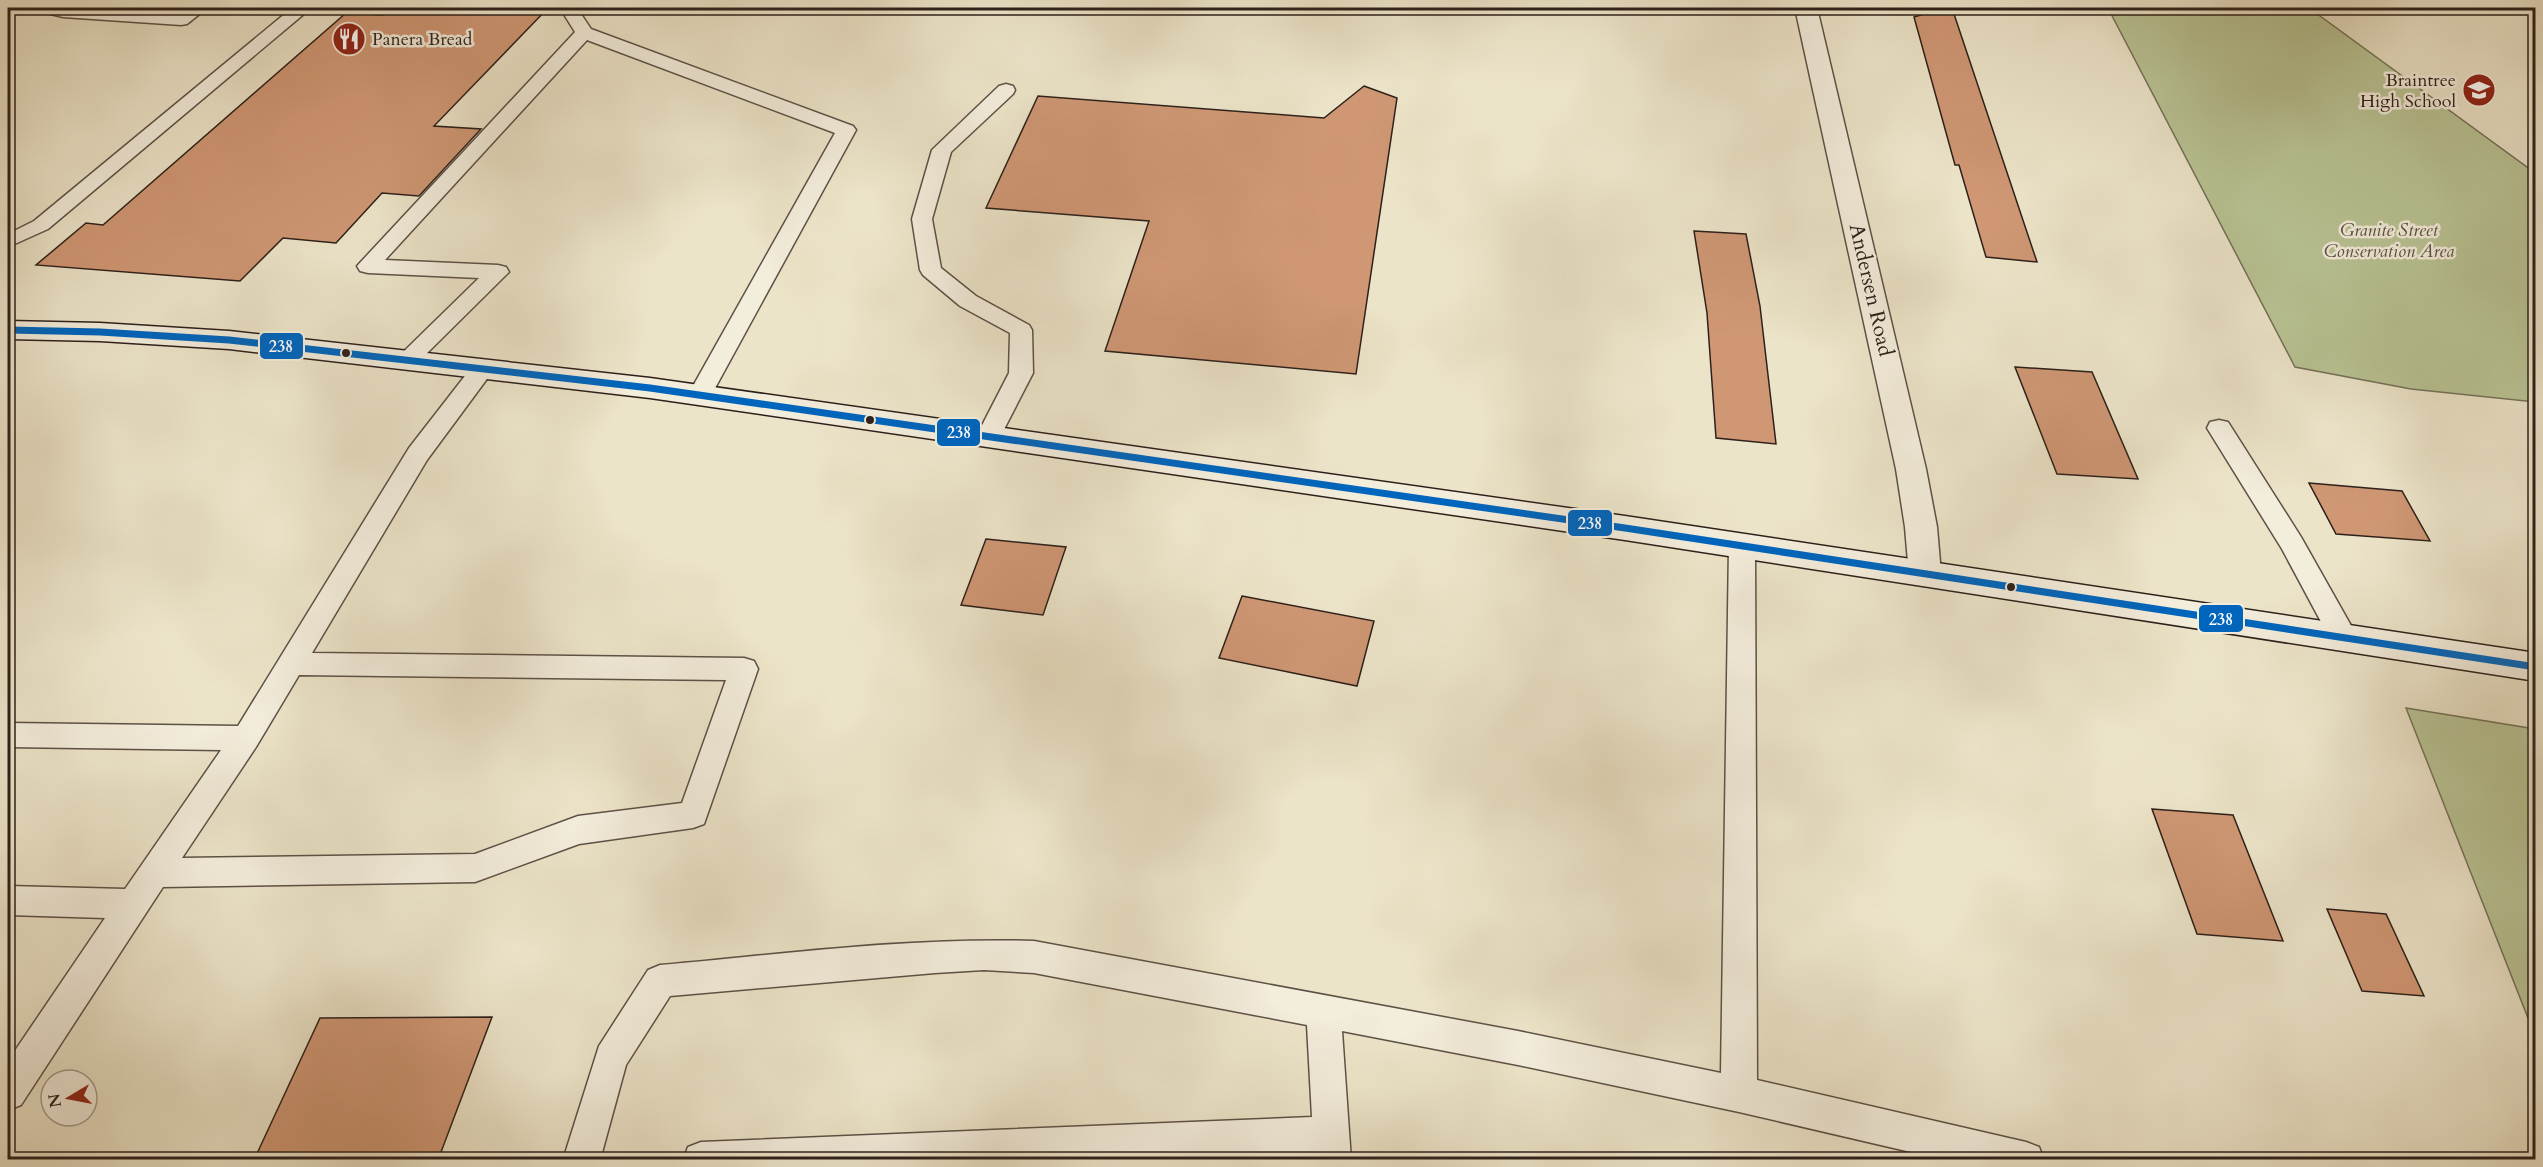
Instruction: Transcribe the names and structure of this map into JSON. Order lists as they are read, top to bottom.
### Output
{
  "streets": {
    "main road": ["Andersen Road"]
  },
  "parks": ["Granite Street Conservation Area"],
  "places": {
    "restaurant": ["Panera Bread"],
    "school or university": ["Braintree High School"]
  },
  "lines": ["transit line 238"],
  "north": "left"
}
